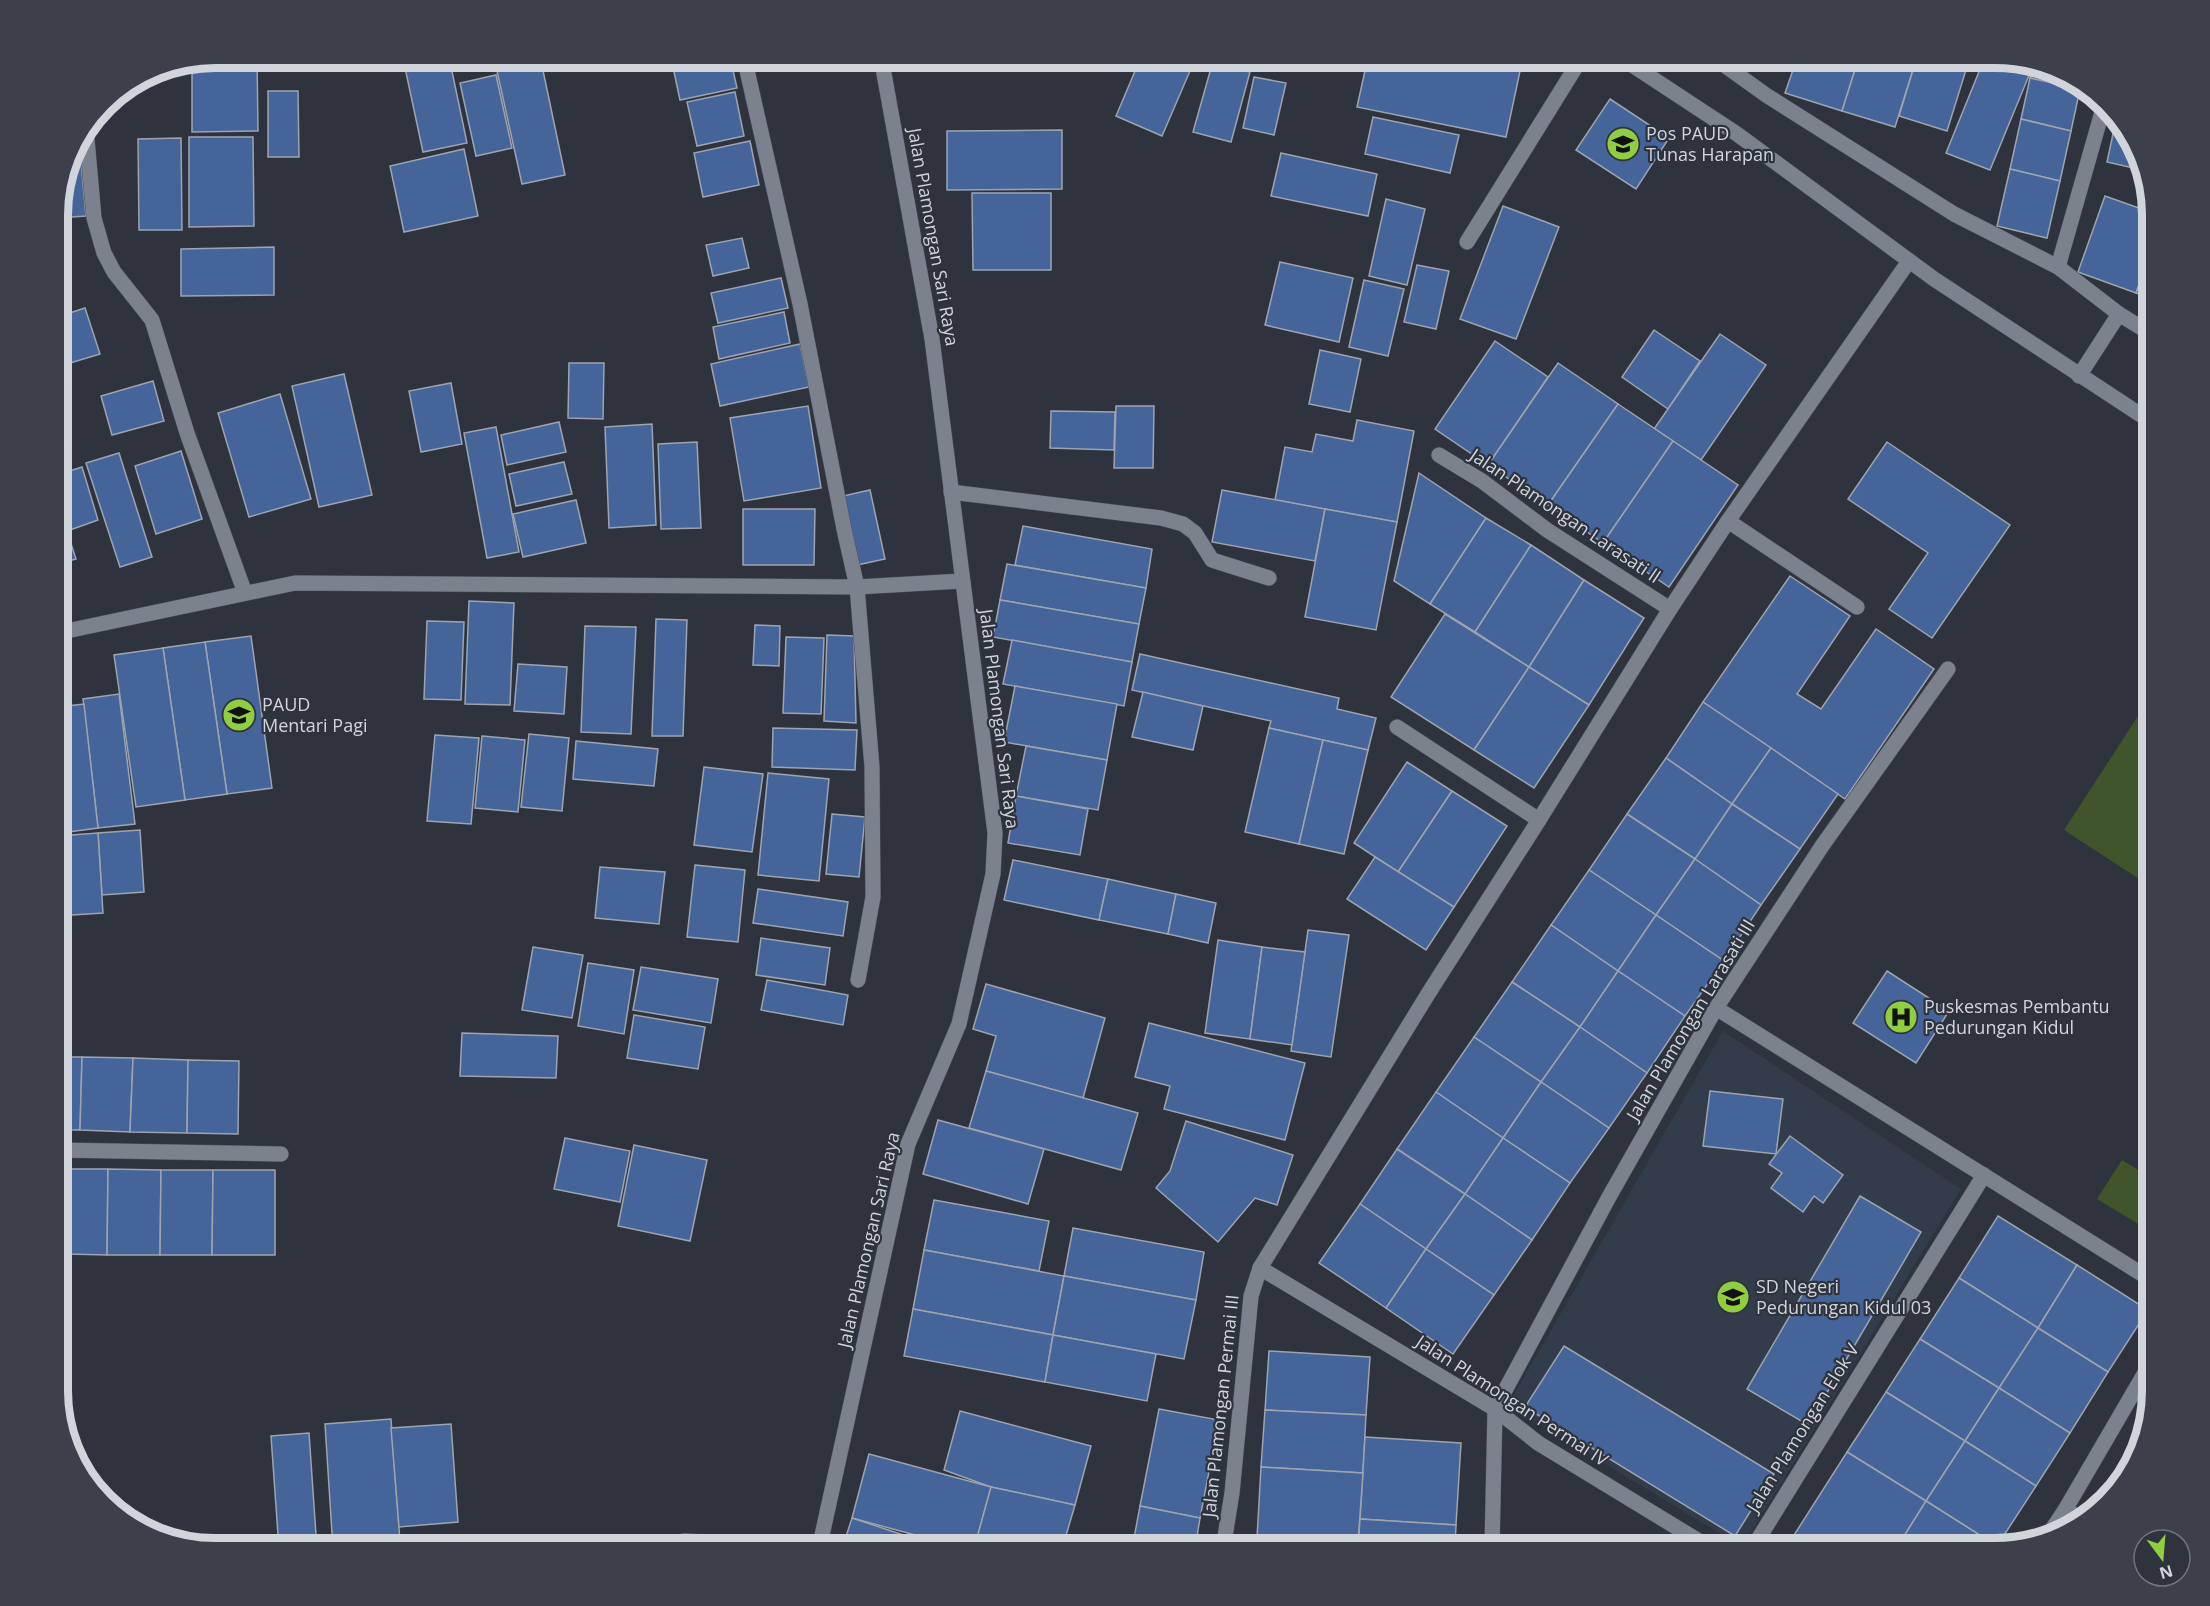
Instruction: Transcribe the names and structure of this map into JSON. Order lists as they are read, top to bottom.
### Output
{
  "streets": {
    "street": [
      "Jalan Plamongan Sari Raya",
      "Jalan Plamongan Larasati ll",
      "Jalan Plamongan Larasati III",
      "Jalan Plamongan Permai IV",
      "Jalan Plamongan Permai III",
      "Jalan Plamongan Elok V"
    ]
  },
  "crossings": [
    ["Jalan Plamongan Larasati ll", "Jalan Plamongan Permai III"],
    ["Jalan Plamongan Larasati III", "Jalan Plamongan Permai IV"],
    ["Jalan Plamongan Permai IV", "Jalan Plamongan Permai III"]
  ],
  "places": {
    "school or university": ["Pos PAUD Tunas Harapan", "PAUD Mentari Pagi", "SD Negeri Pedurungan Kidul 03"],
    "hospital": ["Puskesmas Pembantu Pedurungan Kidul"]
  },
  "north": "bottom"
}
